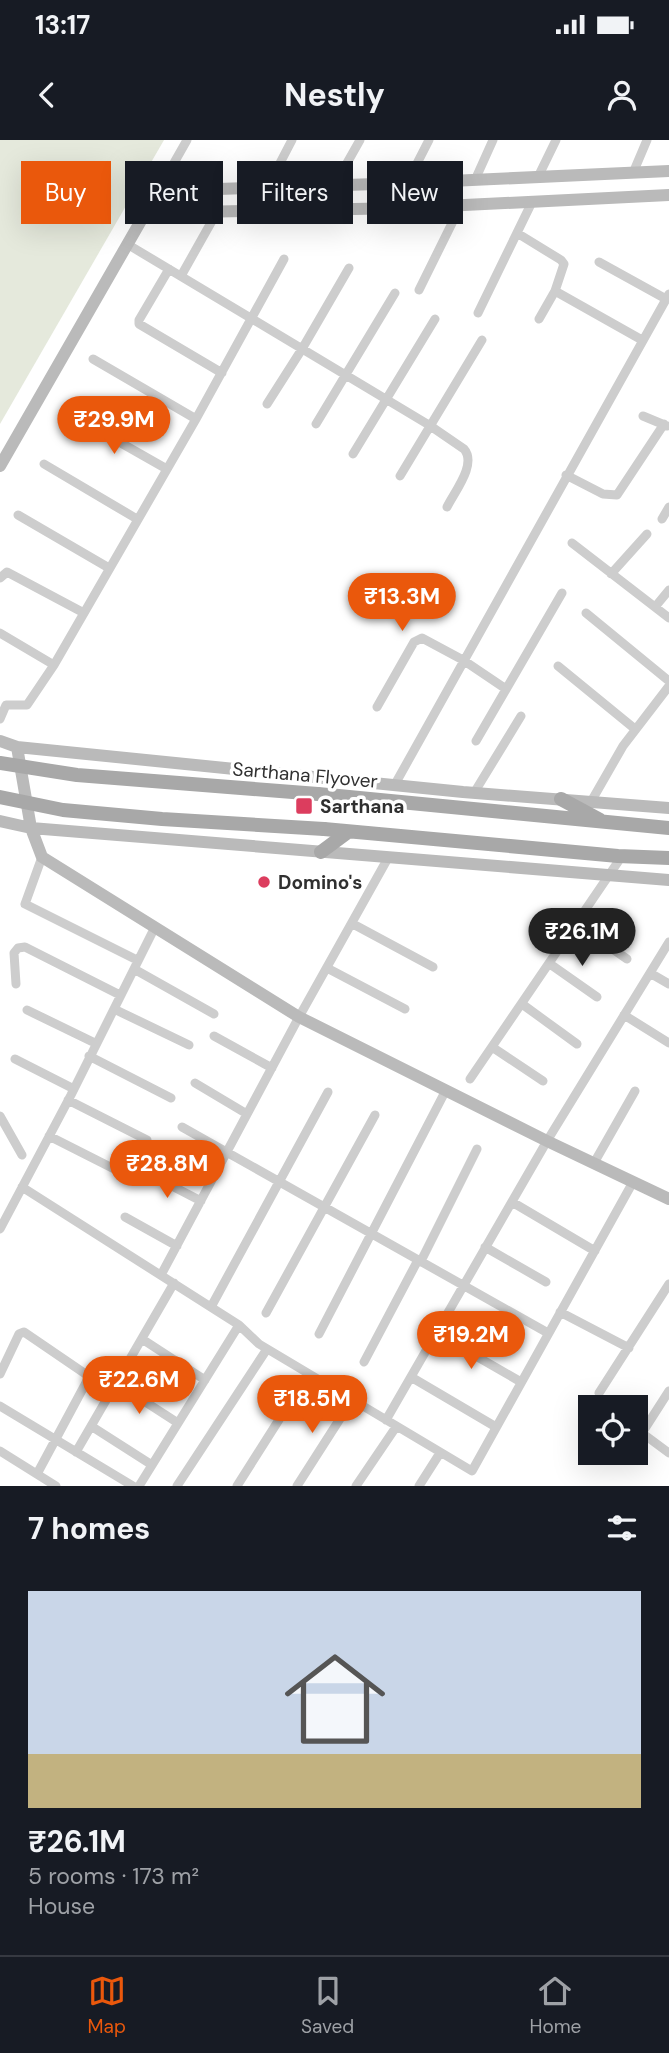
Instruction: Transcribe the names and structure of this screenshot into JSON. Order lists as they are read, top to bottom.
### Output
{
  "streets": {
    "main road": ["Sarthana Flyover"]
  },
  "places": {
    "transit": ["Sarthana"],
    "other": ["Domino's"]
  },
  "page": {
    "status": "13:17",
    "header": "Nestly",
    "chip": [
      "Buy",
      "Rent",
      "Filters",
      "New"
    ],
    "price": [
      "₹29.9M",
      "₹13.3M",
      "₹26.1M",
      "₹28.8M",
      "₹19.2M",
      "₹22.6M",
      "₹18.5M"
    ],
    "heading": "7 homes",
    "list": [
      {
        "name": "₹26.1M",
        "note": "5 rooms · 173 m² · House"
      }
    ],
    "tabs": ["Map", "Saved", "Home"]
  }
}
